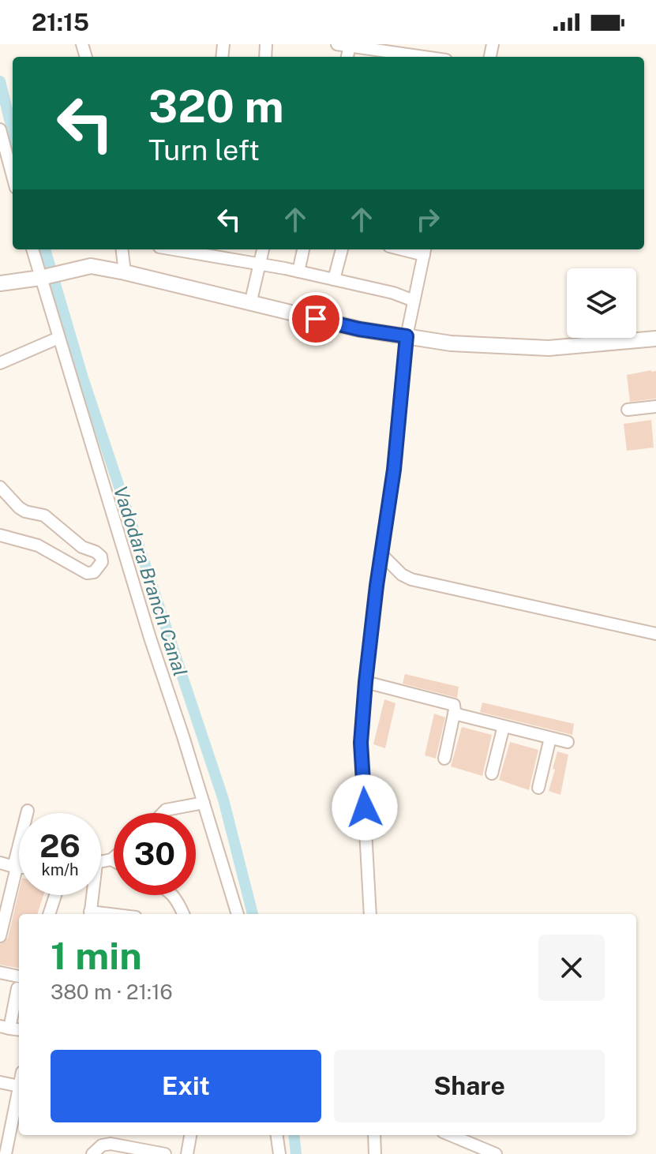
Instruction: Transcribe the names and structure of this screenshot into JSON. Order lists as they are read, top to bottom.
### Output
{
  "water": ["Vadodara Branch Canal"],
  "page": {
    "status": "21:15",
    "turn": ["320 m", "Turn left"],
    "speed": "26 km/h",
    "limit": "30",
    "heading": ["1 min", "380 m · 21:16"],
    "buttons": ["Exit", "Share"]
  }
}
